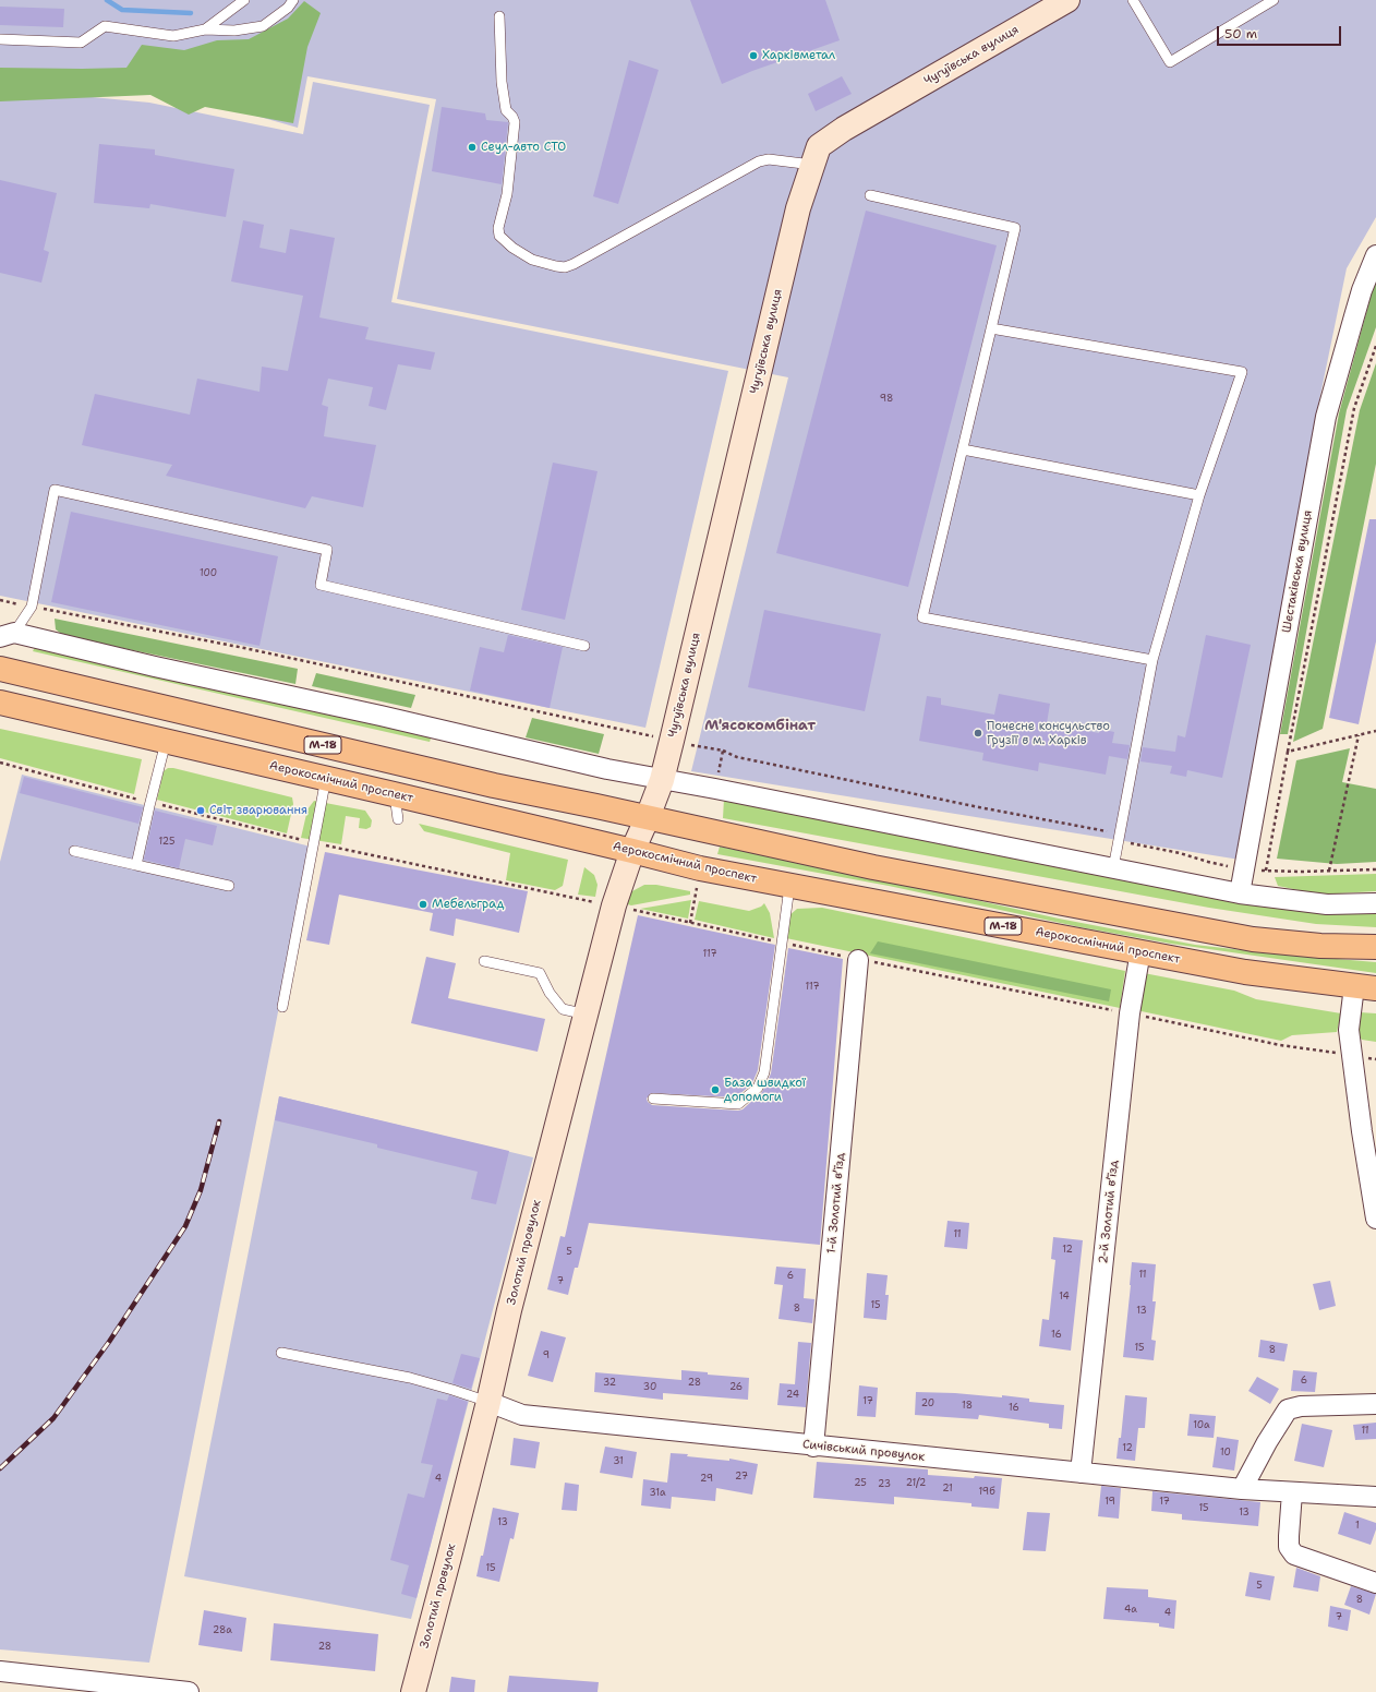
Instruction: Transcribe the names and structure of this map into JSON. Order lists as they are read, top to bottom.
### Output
{
  "streets": {
    "main road": ["М-18", "Аерокосмічний проспект"],
    "street": [
      "Чугуївська вулиця",
      "Шестаківська вулиця",
      "1-й Золотий в’їзд",
      "2-й Золотий в’їзд",
      "Золотий провулок",
      "Сичівський провулок"
    ]
  },
  "crossings": [
    ["Чугуївська вулиця", "М-18"],
    ["Чугуївська вулиця", "Золотий провулок"],
    ["М-18", "Золотий провулок"],
    ["Аерокосмічний проспект", "2-й Золотий в’їзд"],
    ["Аерокосмічний проспект", "Золотий провулок"],
    ["1-й Золотий в’їзд", "Сичівський провулок"],
    ["2-й Золотий в’їзд", "Сичівський провулок"],
    ["Золотий провулок", "Сичівський провулок"]
  ],
  "districts": ["М'ясокомбінат"],
  "places": [
    "Харківметал",
    "Сеул-авто СТО",
    "Почесне консульство Грузії в м. Харків",
    "Світ зварювання",
    "Мебельград",
    "База швидкої допомоги"
  ],
  "house_numbers": [
    "98",
    "100",
    "125",
    "117",
    "117",
    "11",
    "12",
    "5",
    "11",
    "6",
    "7",
    "14",
    "15",
    "8",
    "13",
    "16",
    "15",
    "8",
    "9",
    "6",
    "32",
    "28",
    "30",
    "26",
    "24",
    "17",
    "20",
    "18",
    "16",
    "10а",
    "11",
    "12",
    "10",
    "31",
    "27",
    "4",
    "29",
    "25",
    "21/2",
    "23",
    "21",
    "19б",
    "31а",
    "19",
    "17",
    "15",
    "13",
    "13",
    "1",
    "15",
    "5",
    "8",
    "4а",
    "4",
    "7",
    "28а",
    "28"
  ],
  "scale_bar": "50 m"
}
